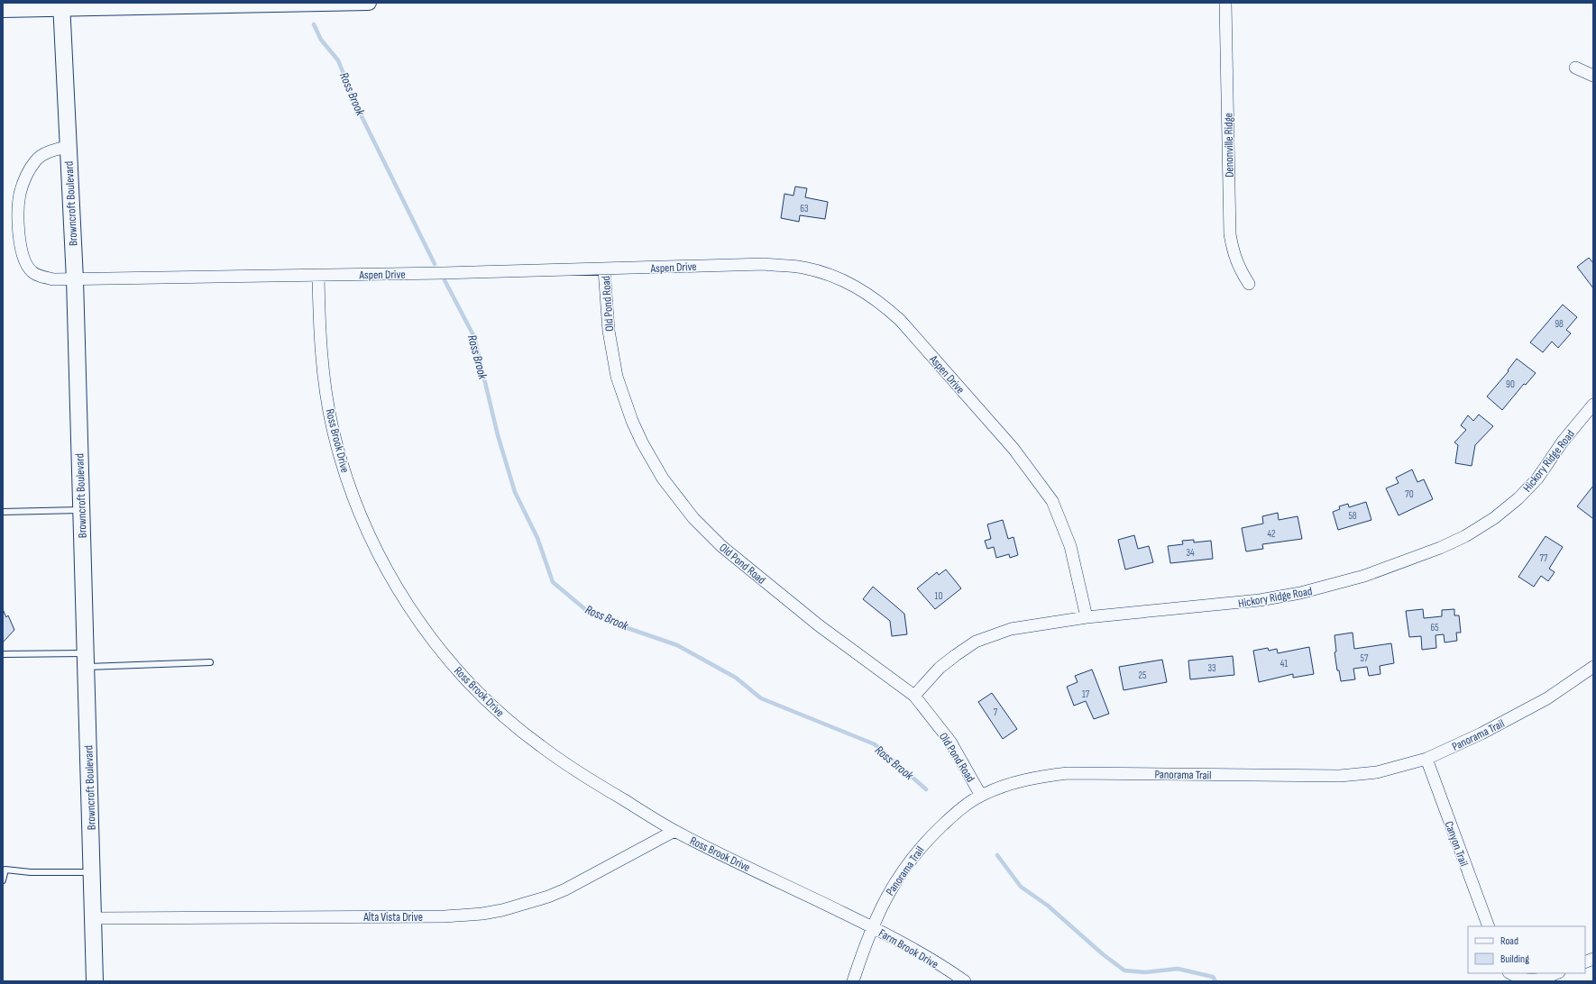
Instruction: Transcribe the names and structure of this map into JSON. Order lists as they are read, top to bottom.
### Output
{
  "streets": {
    "main road": ["Browncroft Boulevard"],
    "street": [
      "Denonville Ridge",
      "Aspen Drive",
      "Old Pond Road",
      "Ross Brook Drive",
      "Hickory Ridge Road",
      "Panorama Trail",
      "Canyon Trail",
      "Alta Vista Drive",
      "Farm Brook Drive"
    ]
  },
  "crossings": [
    ["Browncroft Boulevard", "Aspen Drive"],
    ["Browncroft Boulevard", "Alta Vista Drive"],
    ["Aspen Drive", "Old Pond Road"],
    ["Aspen Drive", "Ross Brook Drive"],
    ["Aspen Drive", "Hickory Ridge Road"],
    ["Old Pond Road", "Hickory Ridge Road"],
    ["Old Pond Road", "Panorama Trail"],
    ["Ross Brook Drive", "Panorama Trail"],
    ["Ross Brook Drive", "Alta Vista Drive"],
    ["Ross Brook Drive", "Farm Brook Drive"],
    ["Panorama Trail", "Canyon Trail"],
    ["Panorama Trail", "Farm Brook Drive"]
  ],
  "water": ["Ross Brook"],
  "house_numbers": [
    "63",
    "98",
    "90",
    "70",
    "58",
    "42",
    "34",
    "77",
    "10",
    "65",
    "57",
    "41",
    "33",
    "25",
    "17",
    "7"
  ],
  "legend": ["Road", "Building"]
}
